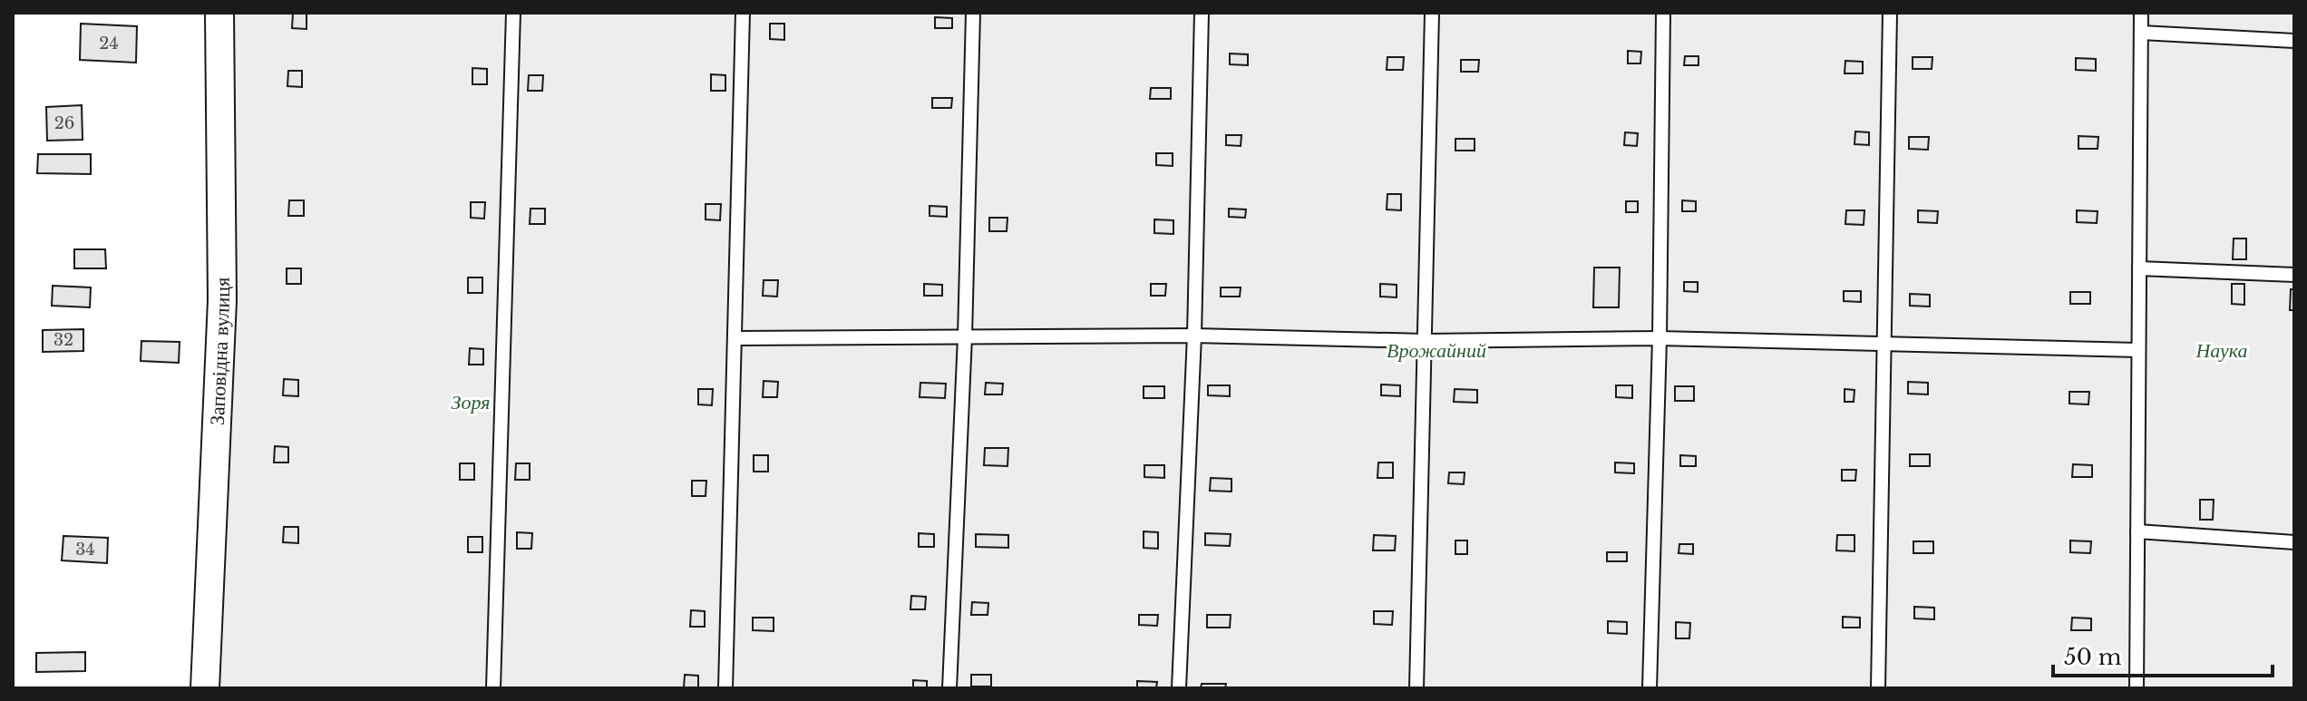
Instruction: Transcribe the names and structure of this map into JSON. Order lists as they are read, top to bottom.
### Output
{
  "streets": {
    "street": ["Заповідна вулиця"]
  },
  "parks": ["Врожайний", "Наука", "Зоря"],
  "house_numbers": [
    "24",
    "26",
    "32",
    "34"
  ],
  "scale_bar": "50 m"
}
